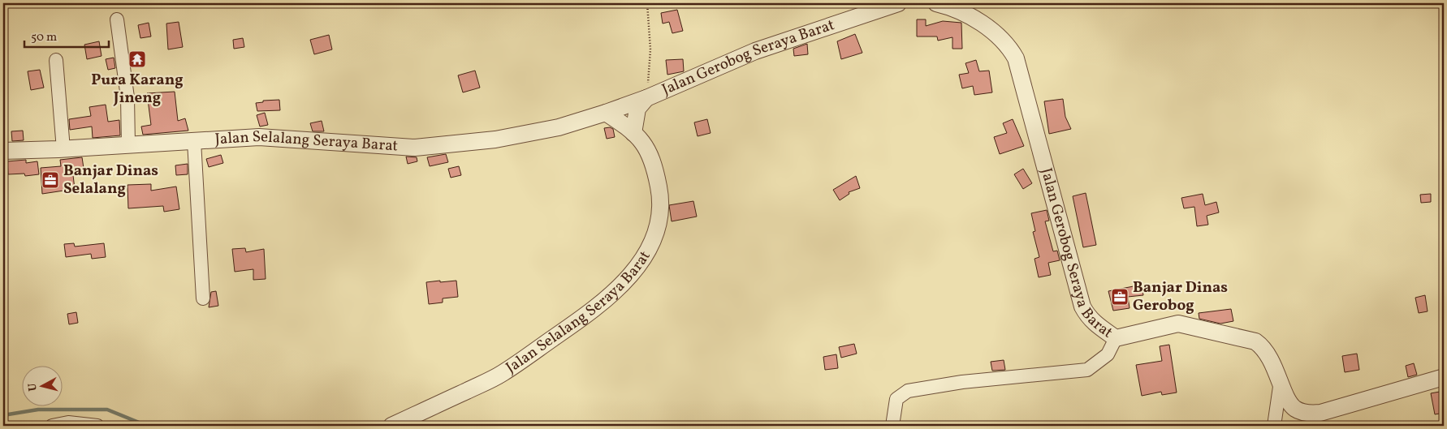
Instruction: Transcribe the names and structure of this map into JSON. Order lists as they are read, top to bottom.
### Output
{
  "streets": {
    "street": ["Jalan Gerobog Seraya Barat", "Jalan Selalang Seraya Barat"]
  },
  "crossings": [
    ["Jalan Gerobog Seraya Barat", "Jalan Selalang Seraya Barat"]
  ],
  "places": {
    "temple": ["Pura Karang Jineng"],
    "office": ["Banjar Dinas Selalang", "Banjar Dinas Gerobog"]
  },
  "scale_bar": "50 m",
  "north": "left"
}
